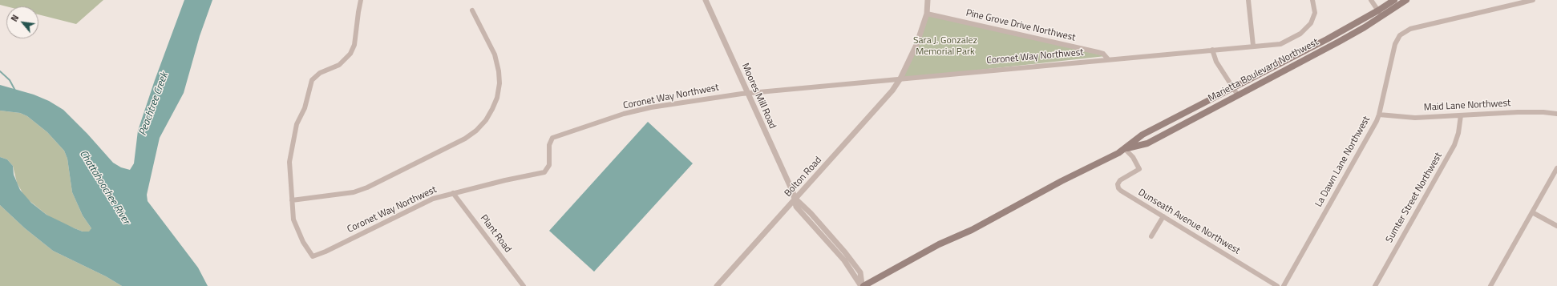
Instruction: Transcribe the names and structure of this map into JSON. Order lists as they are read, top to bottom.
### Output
{
  "streets": {
    "main road": ["Marietta Boulevard Northwest"],
    "street": [
      "Pine Grove Drive Northwest",
      "Coronet Way Northwest",
      "Moores Mill Road",
      "Maid Lane Northwest",
      "La Dawn Lane Northwest",
      "Bolton Road",
      "Sumter Street Northwest",
      "Dunseath Avenue Northwest",
      "Plant Road"
    ]
  },
  "crossings": [
    ["Pine Grove Drive Northwest", "Coronet Way Northwest"],
    ["Pine Grove Drive Northwest", "Bolton Road"],
    ["Coronet Way Northwest", "Moores Mill Road"],
    ["Coronet Way Northwest", "Bolton Road"],
    ["Coronet Way Northwest", "Plant Road"],
    ["Marietta Boulevard Northwest", "Dunseath Avenue Northwest"],
    ["Moores Mill Road", "Bolton Road"],
    ["Maid Lane Northwest", "La Dawn Lane Northwest"],
    ["Maid Lane Northwest", "Sumter Street Northwest"]
  ],
  "water": ["Peachtree Creek", "Chattahoochee River"],
  "parks": ["Sara J. Gonzalez Memorial Park"],
  "north": "top left"
}
